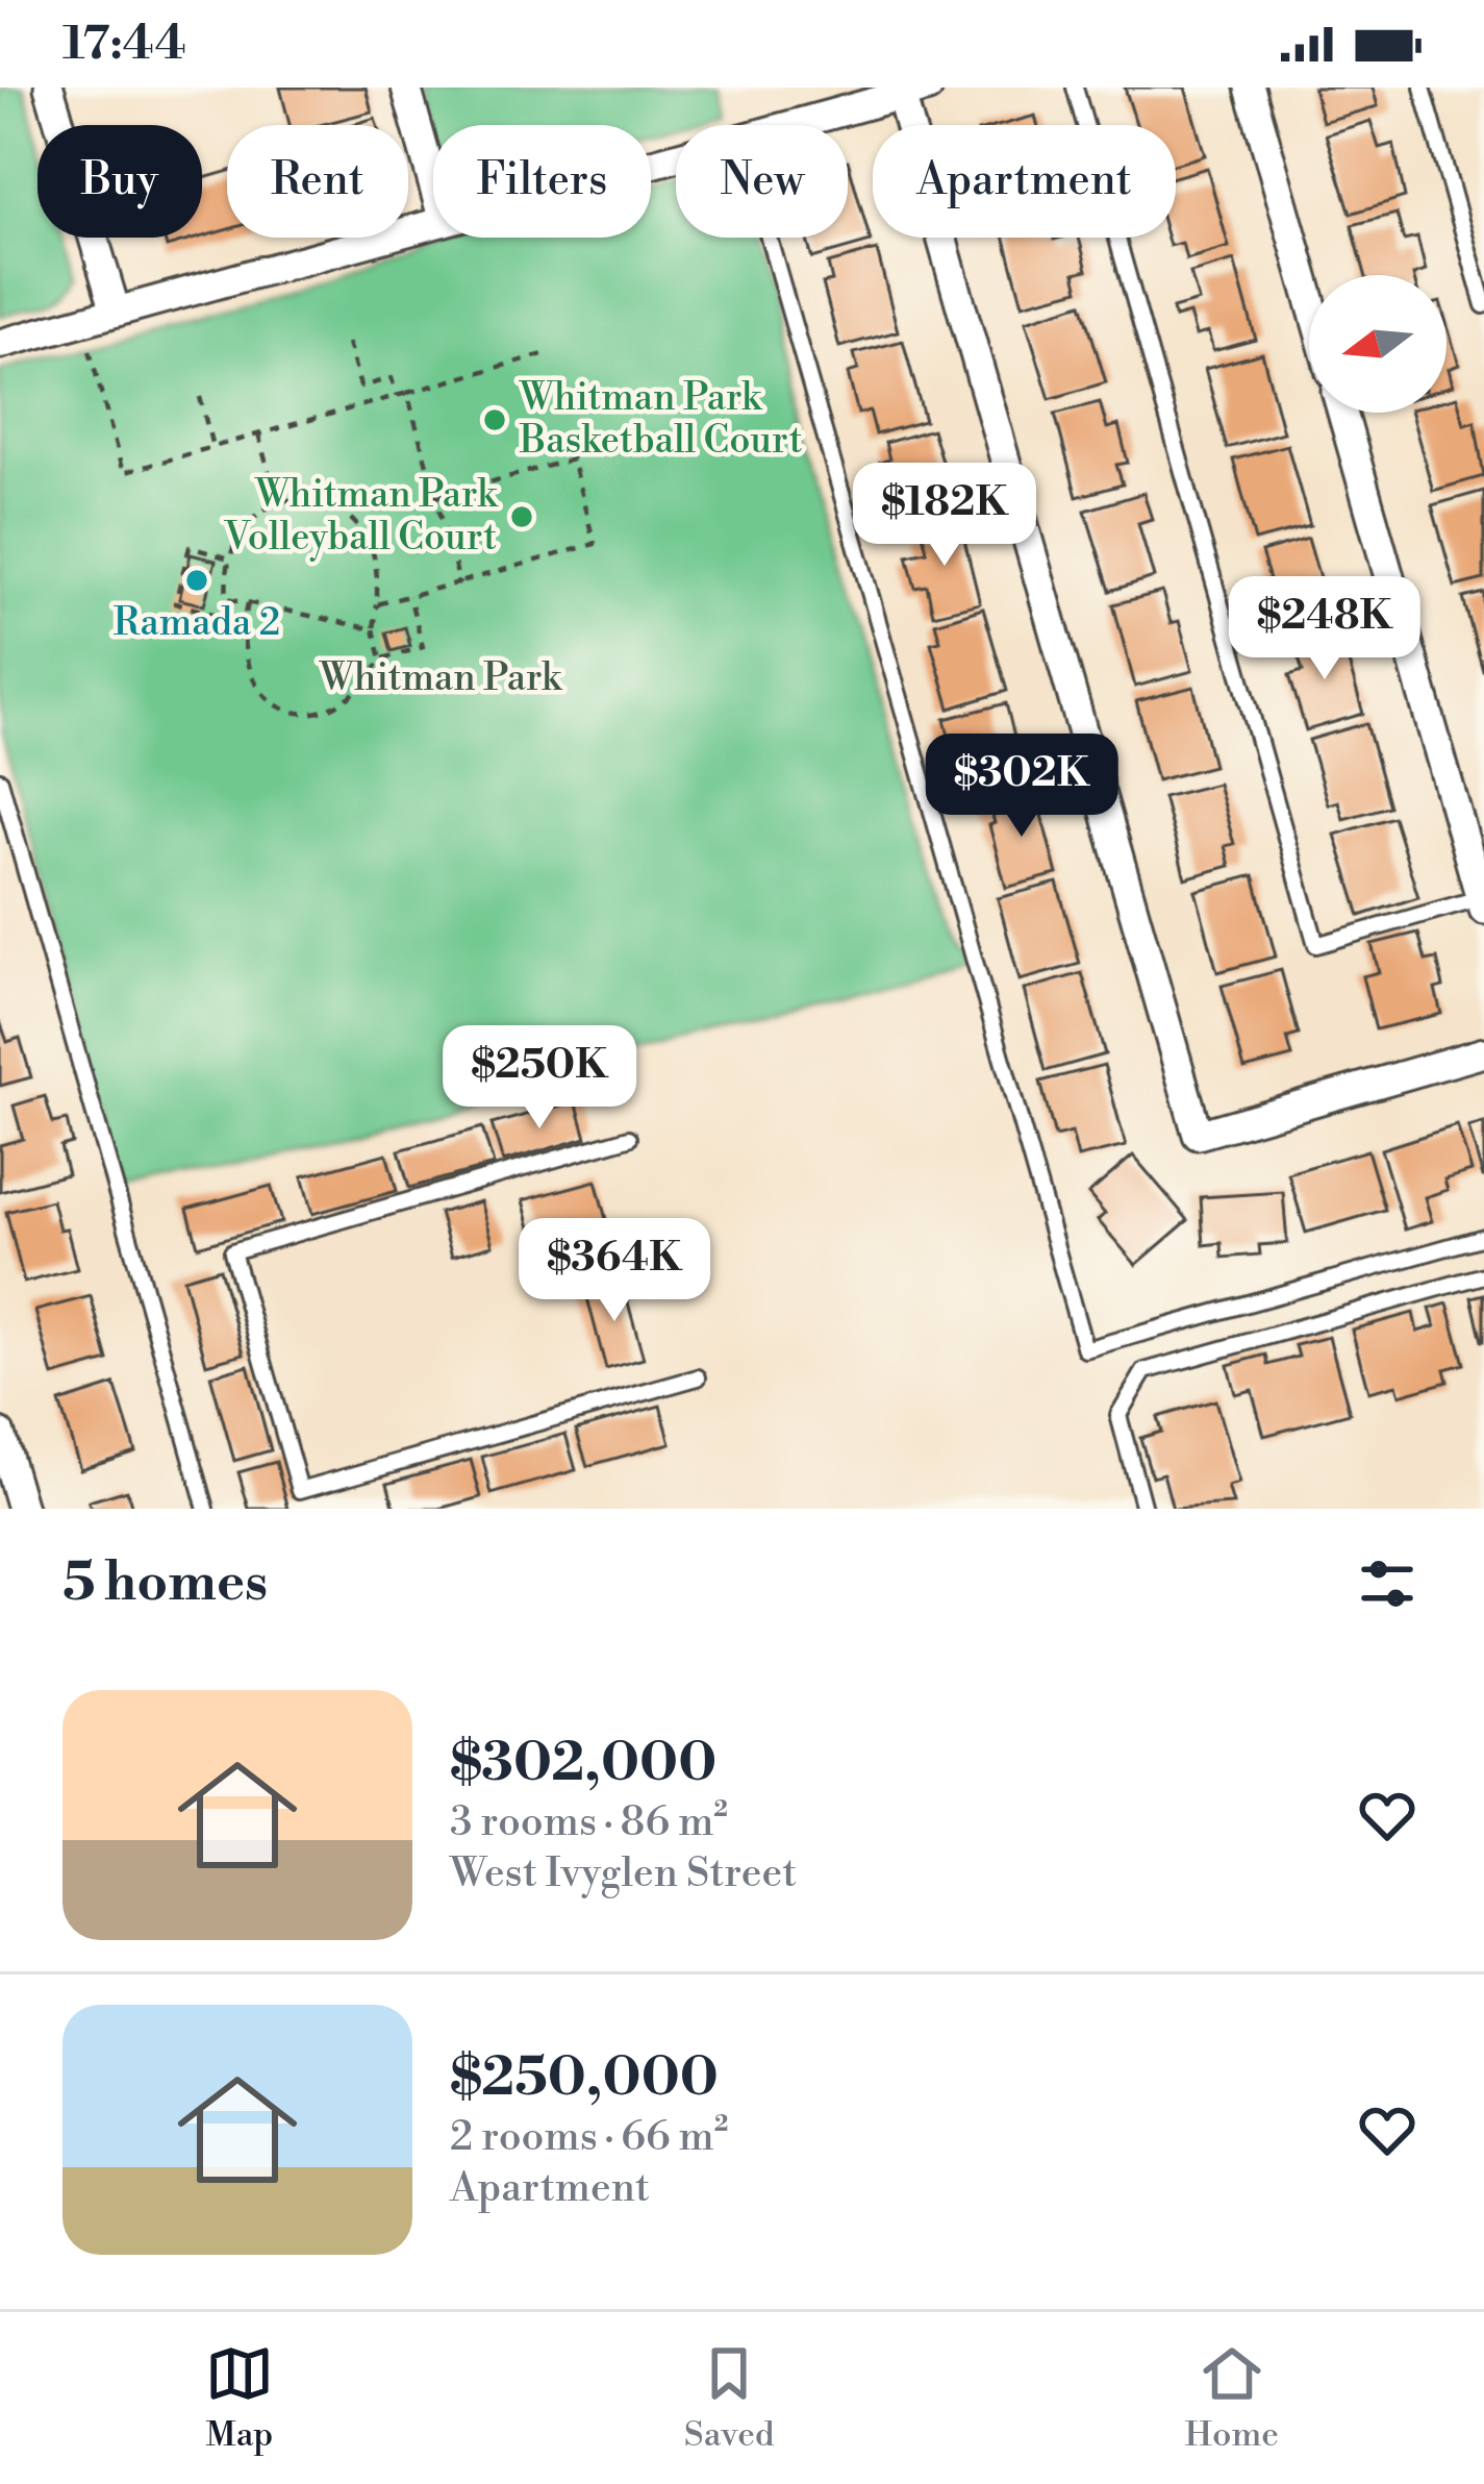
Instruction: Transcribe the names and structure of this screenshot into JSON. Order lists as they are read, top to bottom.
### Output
{
  "parks": ["Whitman Park"],
  "places": ["Whitman Park Basketball Court", "Whitman Park Volleyball Court", "Ramada 2"],
  "north": "left",
  "page": {
    "status": "17:44",
    "chip": [
      "Buy",
      "Rent",
      "Filters",
      "New",
      "Apartment"
    ],
    "price": [
      "$182K",
      "$248K",
      "$302K",
      "$250K",
      "$364K"
    ],
    "heading": "5 homes",
    "list": [
      {
        "name": "$302,000",
        "note": "3 rooms · 86 m² · West Ivyglen Street"
      },
      {
        "name": "$250,000",
        "note": "2 rooms · 66 m² · Apartment"
      }
    ],
    "tabs": ["Map", "Saved", "Home"]
  }
}
